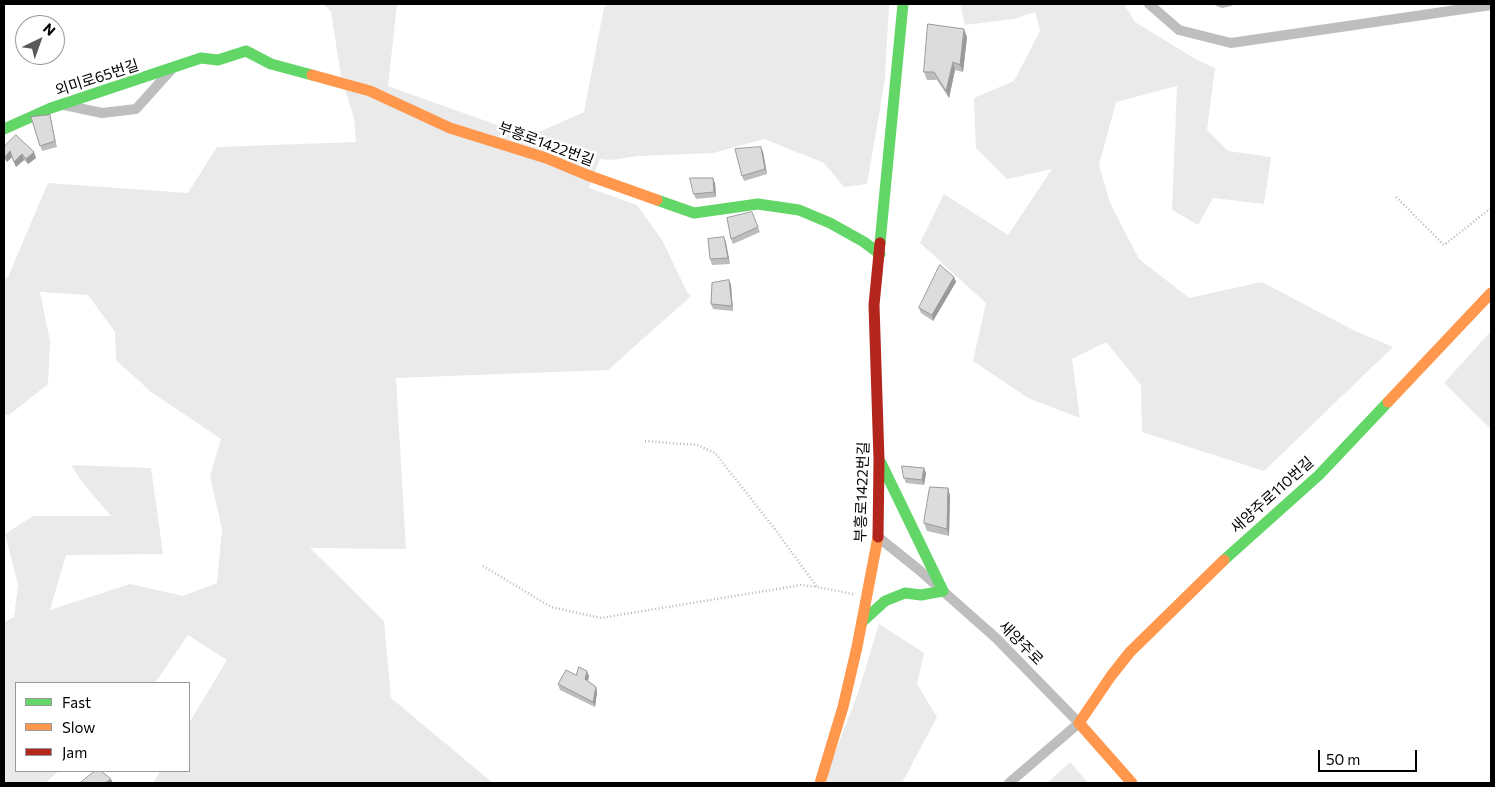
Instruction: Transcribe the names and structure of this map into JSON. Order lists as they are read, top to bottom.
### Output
{
  "streets": {
    "street": [
      "외미로65번길",
      "부흥로1422번길",
      "새양주로110번길",
      "새양주로"
    ]
  },
  "crossings": [
    ["외미로65번길", "부흥로1422번길"],
    ["부흥로1422번길", "새양주로"],
    ["새양주로110번길", "새양주로"]
  ],
  "legend": ["Fast", "Slow", "Jam"],
  "scale_bar": "50 m",
  "north": "top right"
}
